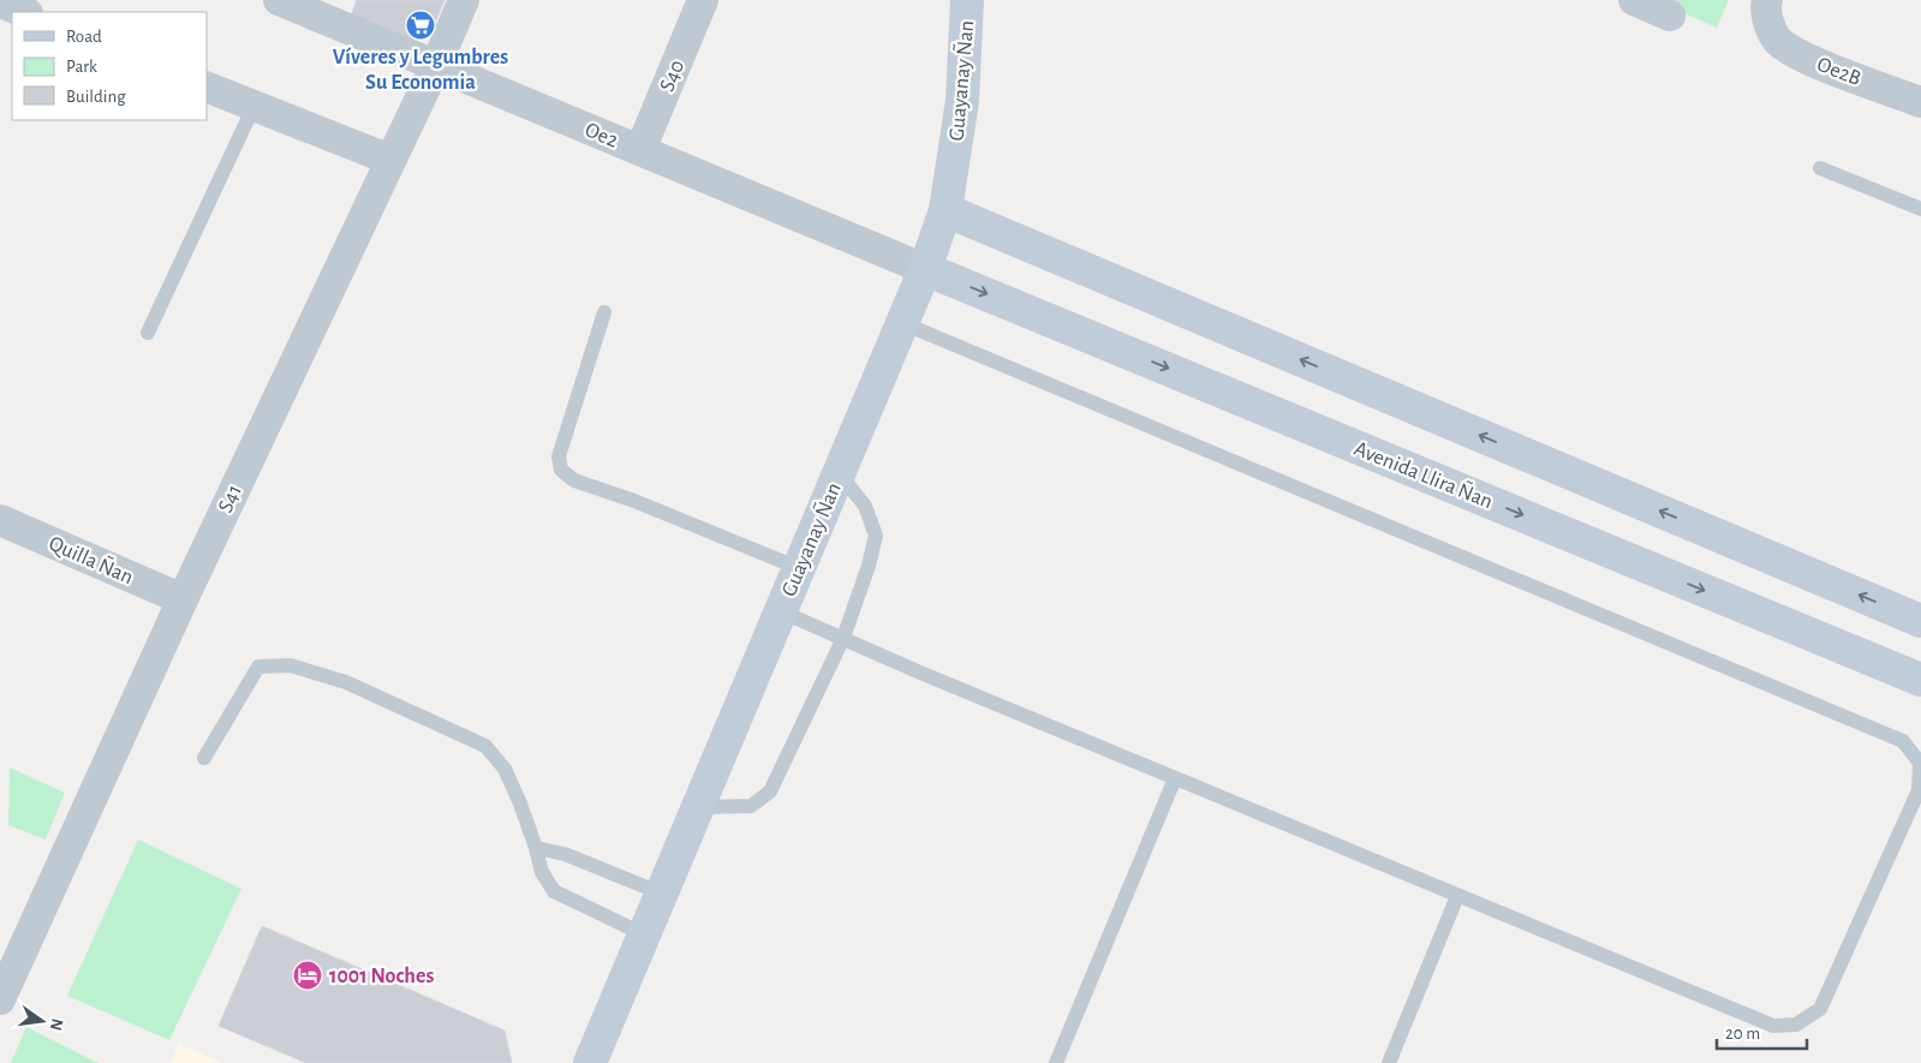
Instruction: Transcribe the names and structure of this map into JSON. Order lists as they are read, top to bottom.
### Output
{
  "streets": {
    "street": [
      "Oe2B",
      "S40",
      "Guayanay Ñan",
      "Oe2",
      "Avenida Llira Ñan",
      "S41",
      "Quilla Ñan"
    ]
  },
  "crossings": [
    ["S40", "Oe2"],
    ["Guayanay Ñan", "Oe2"],
    ["Guayanay Ñan", "Avenida Llira Ñan"],
    ["Oe2", "Avenida Llira Ñan"],
    ["Oe2", "S41"],
    ["S41", "Quilla Ñan"]
  ],
  "places": {
    "supermarket": ["Víveres y Legumbres Su Economia"],
    "hotel": ["1001 Noches"]
  },
  "legend": ["Road", "Park", "Building"],
  "scale_bar": "20 m",
  "north": "right"
}
